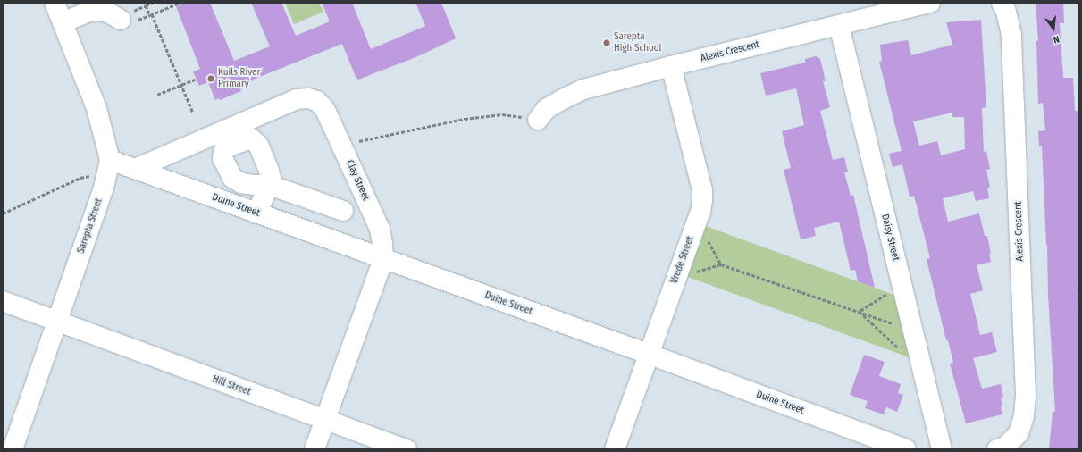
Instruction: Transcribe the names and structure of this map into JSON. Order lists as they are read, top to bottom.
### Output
{
  "streets": {
    "street": [
      "Alexis Crescent",
      "Clay Street",
      "Duine Street",
      "Sarepta Street",
      "Daisy Street",
      "Vrede Street",
      "Hill Street"
    ]
  },
  "crossings": [
    ["Alexis Crescent", "Daisy Street"],
    ["Alexis Crescent", "Vrede Street"],
    ["Clay Street", "Duine Street"],
    ["Clay Street", "Hill Street"],
    ["Duine Street", "Sarepta Street"],
    ["Duine Street", "Vrede Street"],
    ["Sarepta Street", "Hill Street"]
  ],
  "places": ["Sarepta High School", "Kuils River Primary"],
  "north": "bottom"
}
